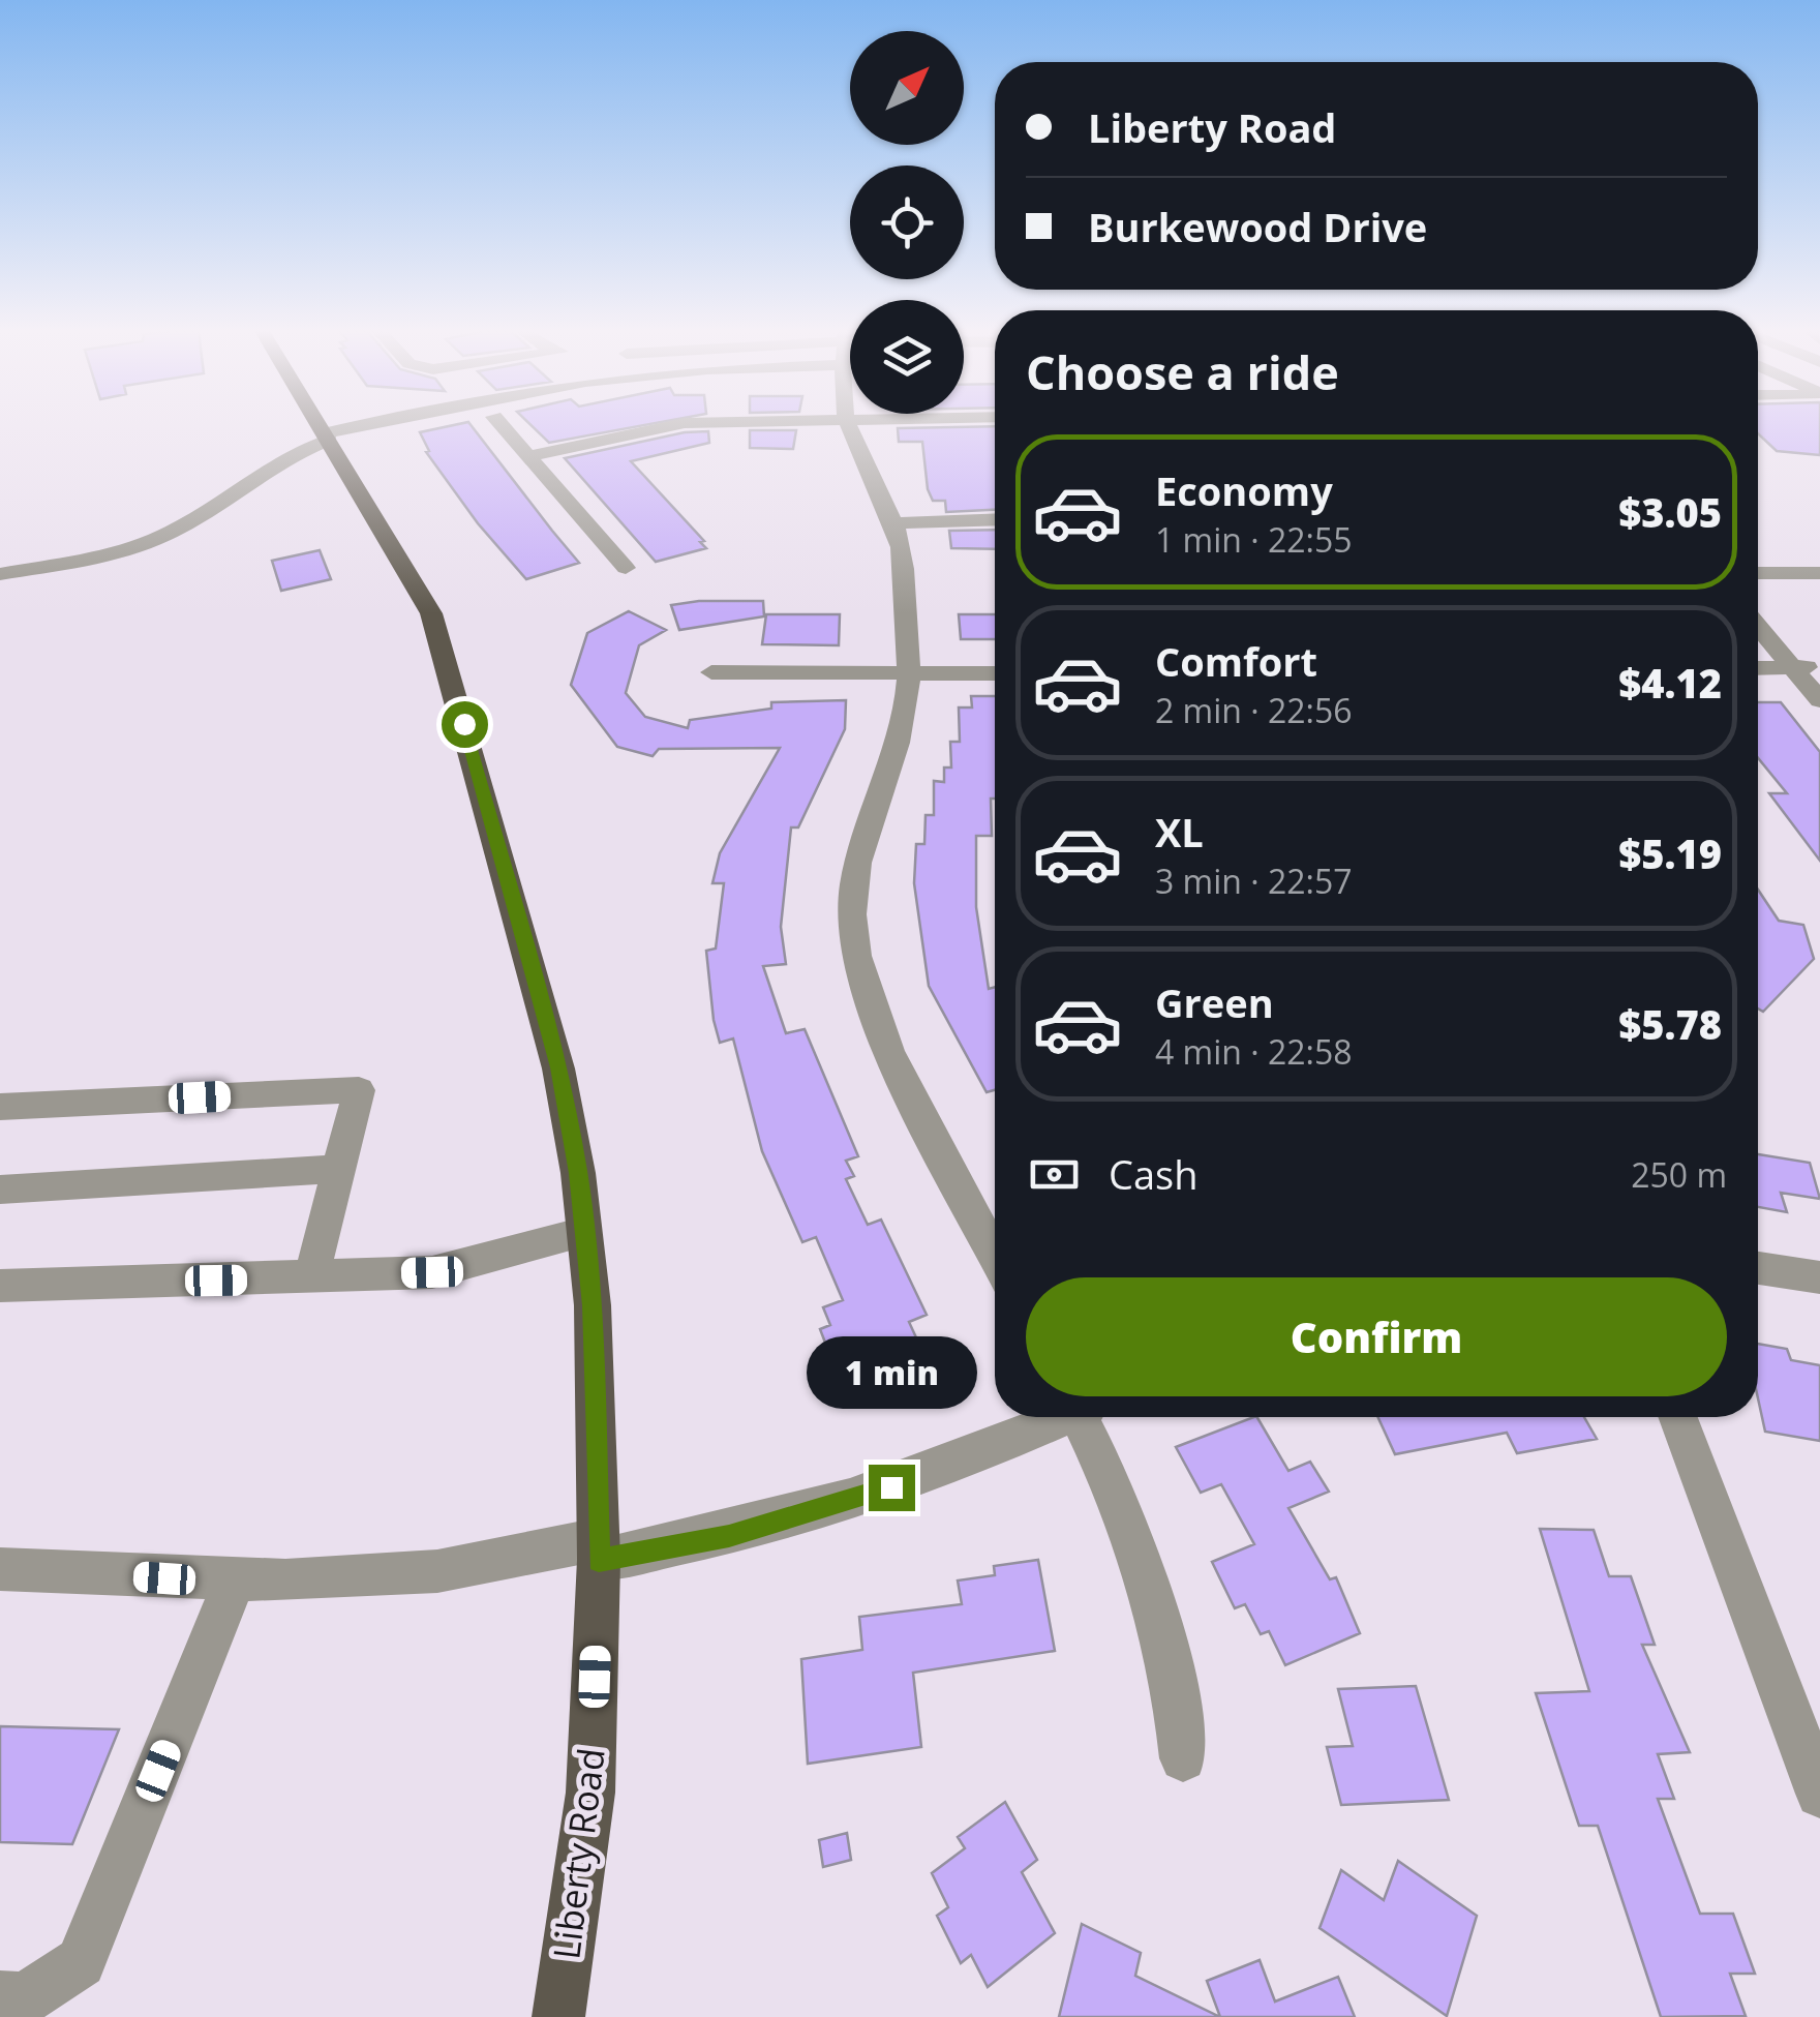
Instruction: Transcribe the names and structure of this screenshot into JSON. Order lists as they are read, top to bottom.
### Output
{
  "streets": {
    "main road": ["Liberty Road"]
  },
  "north": "top right",
  "page": {
    "banner": ["Liberty Road", "Burkewood Drive"],
    "heading": "Choose a ride",
    "list": [
      {
        "name": "Economy",
        "note": "1 min · 22:55",
        "value": "$3.05"
      },
      {
        "name": "Comfort",
        "note": "2 min · 22:56",
        "value": "$4.12"
      },
      {
        "name": "XL",
        "note": "3 min · 22:57",
        "value": "$5.19"
      },
      {
        "name": "Green",
        "note": "4 min · 22:58",
        "value": "$5.78"
      }
    ],
    "pay": ["Cash", "250 m"],
    "buttons": "Confirm",
    "bubble": "1 min"
  }
}
